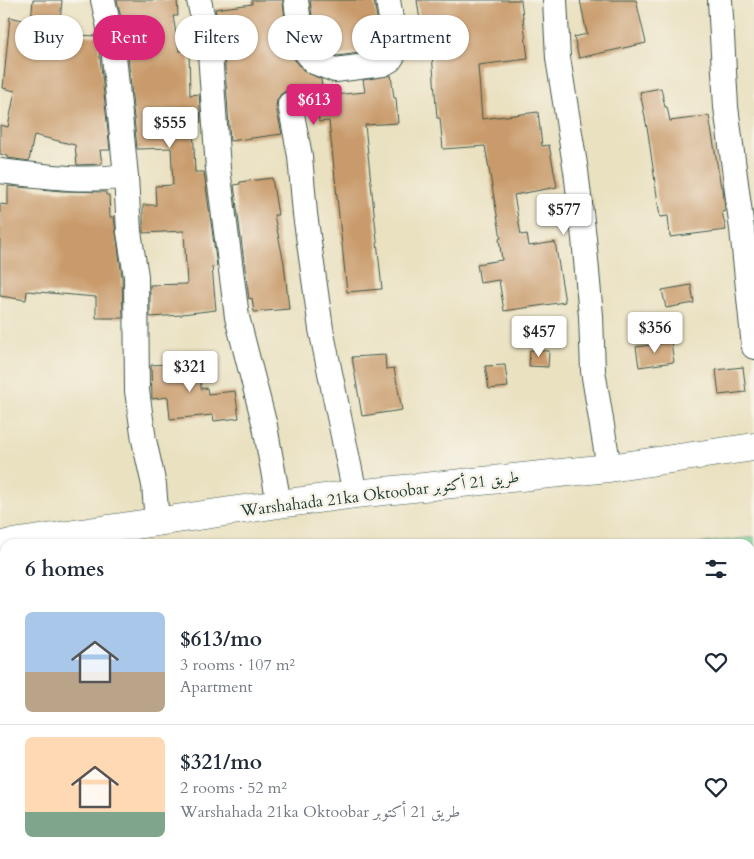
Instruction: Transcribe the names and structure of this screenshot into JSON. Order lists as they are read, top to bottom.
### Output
{
  "streets": {
    "main road": ["Warshahada 21ka Oktoobar طريق 21 أكتوبر"]
  },
  "page": {
    "chip": [
      "Buy",
      "Rent",
      "Filters",
      "New",
      "Apartment"
    ],
    "price": [
      "$613",
      "$555",
      "$577",
      "$356",
      "$457",
      "$321"
    ],
    "heading": "6 homes",
    "list": [
      {
        "name": "$613/mo",
        "note": "3 rooms · 107 m² · Apartment"
      },
      {
        "name": "$321/mo",
        "note": "2 rooms · 52 m² · Warshahada 21ka Oktoobar طريق 21 أكتوبر"
      }
    ]
  }
}
